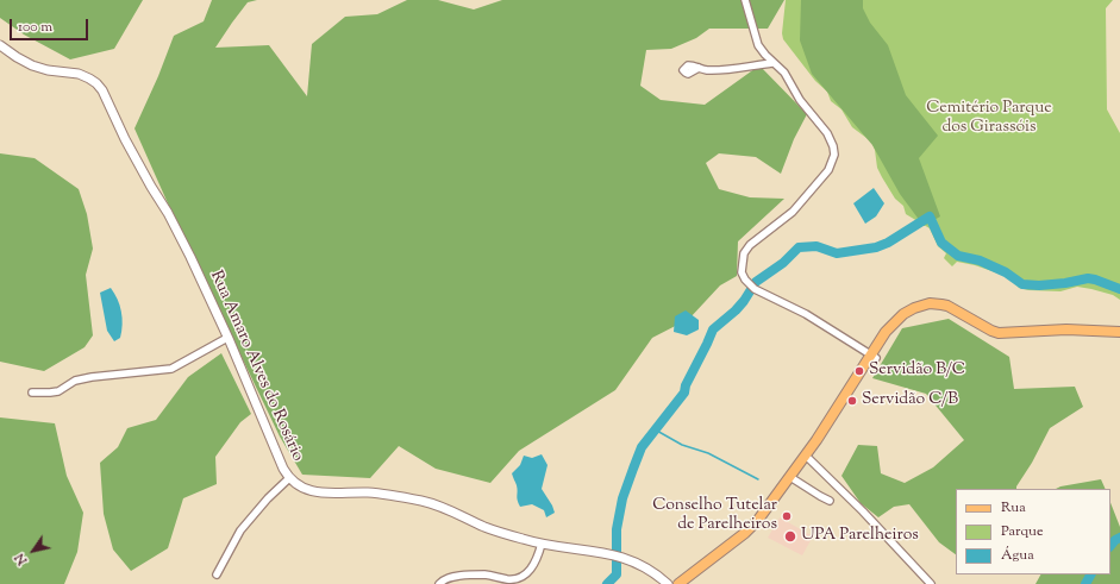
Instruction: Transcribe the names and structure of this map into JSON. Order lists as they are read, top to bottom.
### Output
{
  "streets": {
    "street": ["Rua Amaro Alves do Rosário"]
  },
  "parks": ["Cemitério Parque dos Girassóis"],
  "places": [
    "Servidão B/C",
    "Servidão C/B",
    "Conselho Tutelar de Parelheiros",
    "UPA Parelheiros"
  ],
  "legend": ["Rua", "Parque", "Água"],
  "scale_bar": "100 m",
  "north": "bottom left"
}
